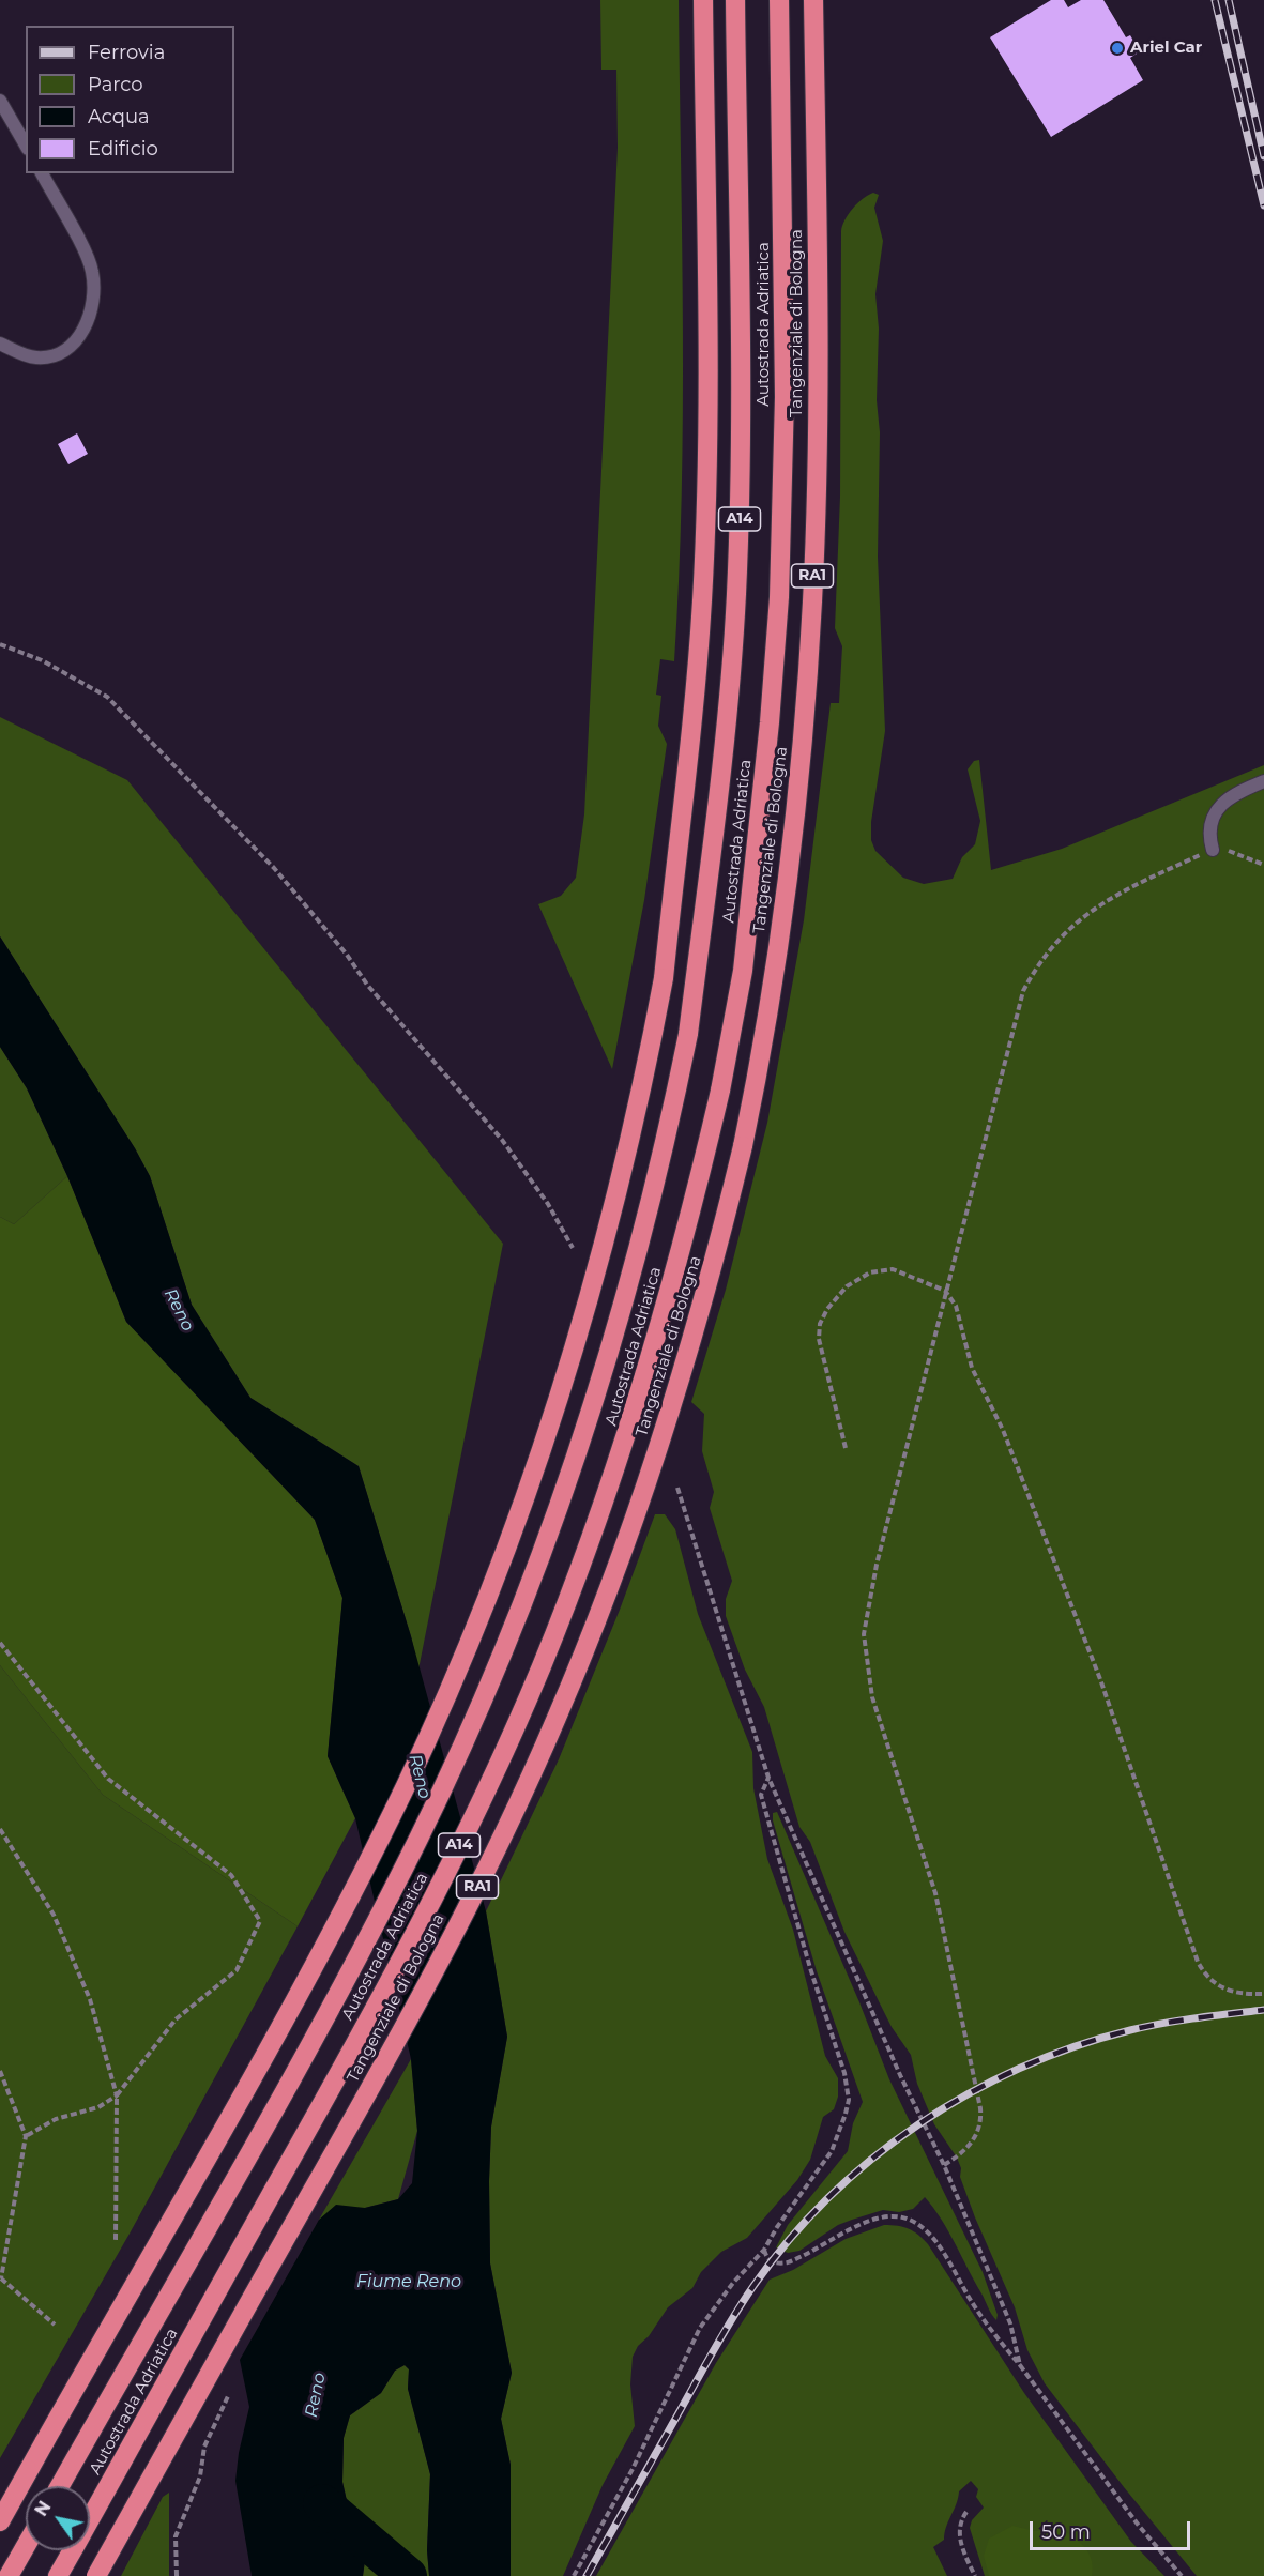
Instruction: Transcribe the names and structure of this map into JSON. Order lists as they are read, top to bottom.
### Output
{
  "streets": {
    "highway": [
      "Tangenziale di Bologna",
      "Autostrada Adriatica",
      "A14",
      "RA1"
    ]
  },
  "water": ["Reno", "Fiume Reno"],
  "places": ["Ariel Car"],
  "legend": [
    "Ferrovia",
    "Parco",
    "Acqua",
    "Edificio"
  ],
  "scale_bar": "50 m",
  "north": "top left"
}
